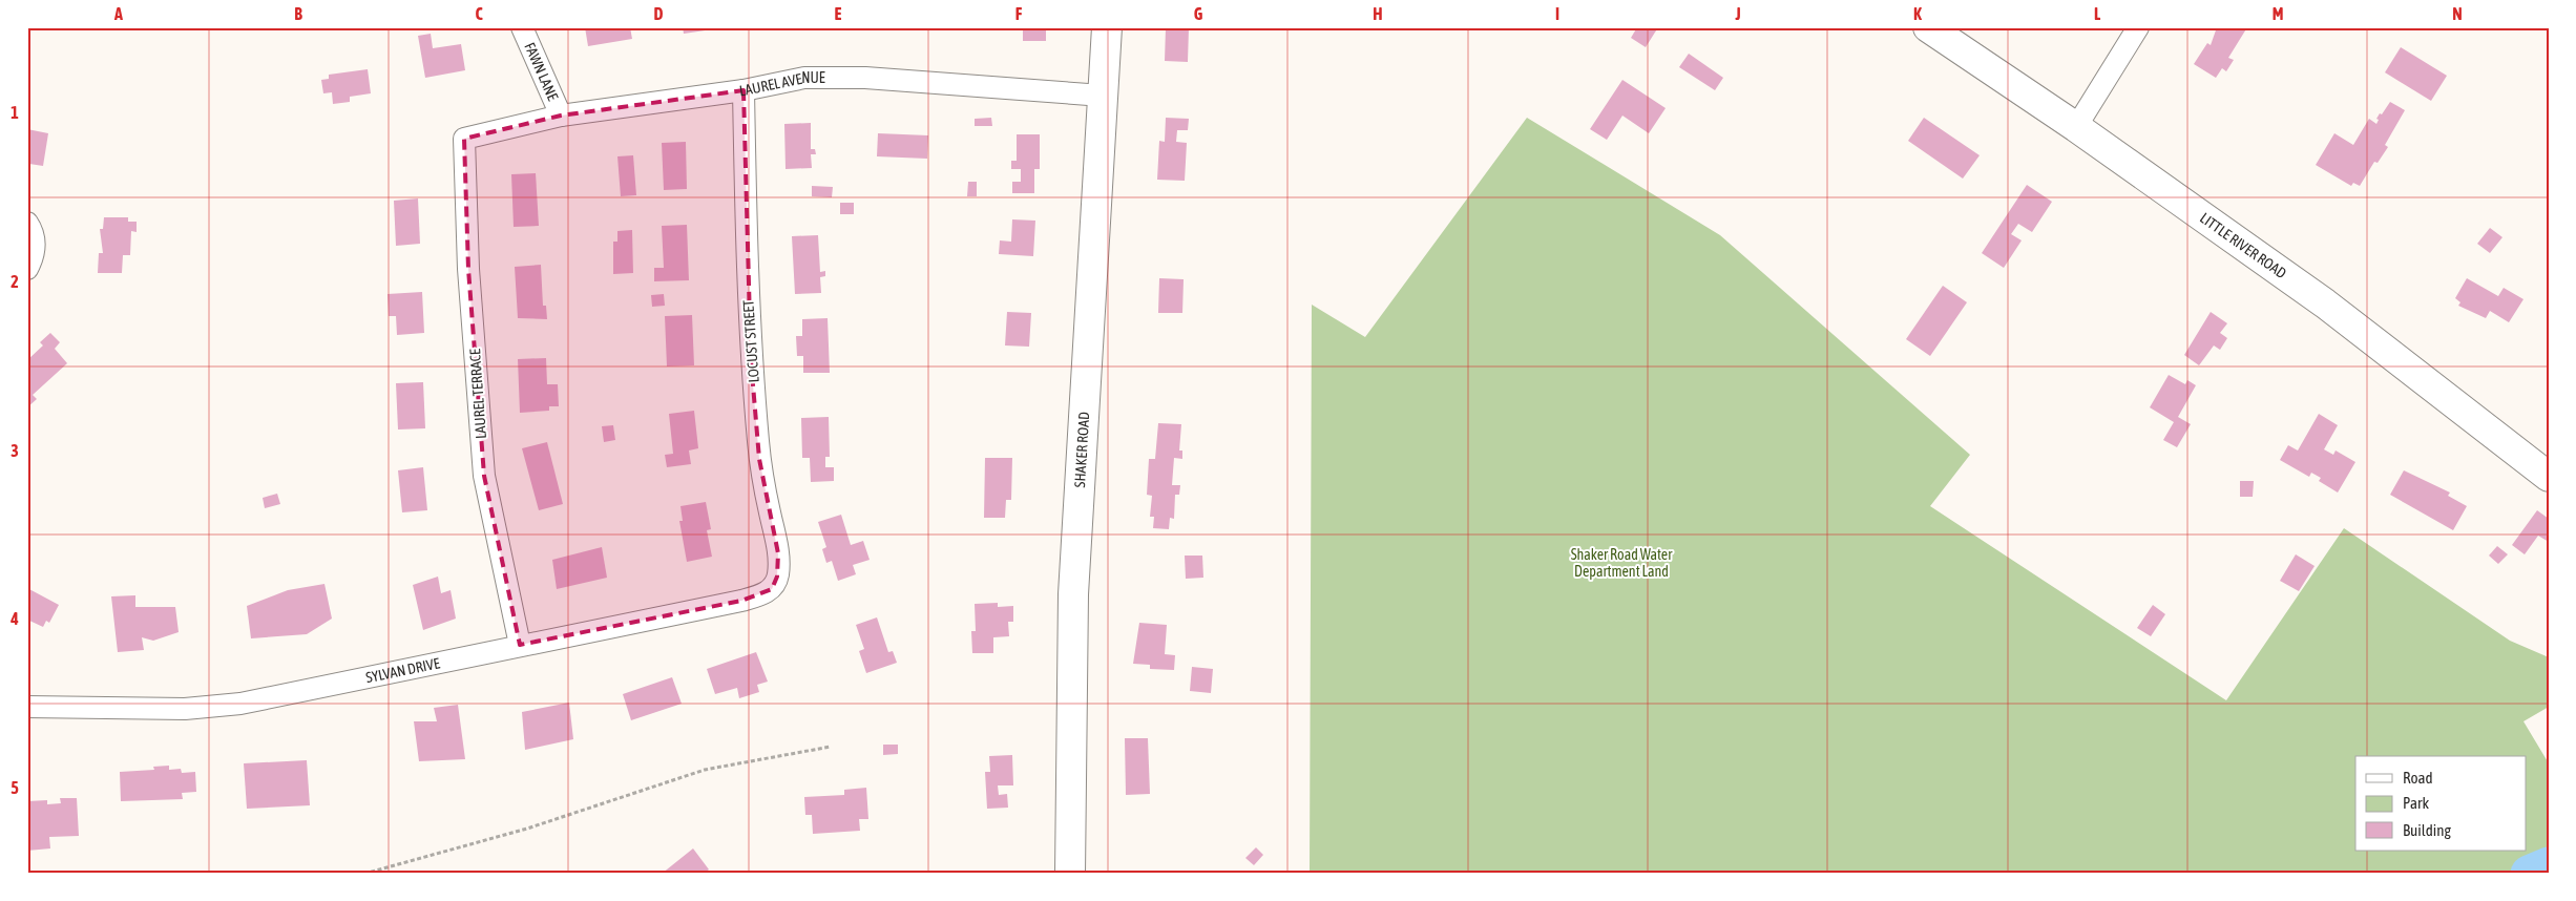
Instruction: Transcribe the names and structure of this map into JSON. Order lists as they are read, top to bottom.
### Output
{
  "streets": {
    "street": [
      "FAWN LANE",
      "LAUREL AVENUE",
      "LITTLE RIVER ROAD",
      "LOCUST STREET",
      "LAUREL TERRACE",
      "SHAKER ROAD",
      "SYLVAN DRIVE"
    ]
  },
  "crossings": [
    ["FAWN LANE", "LAUREL AVENUE"],
    ["LAUREL AVENUE", "LOCUST STREET"],
    ["LAUREL AVENUE", "LAUREL TERRACE"],
    ["LAUREL AVENUE", "SHAKER ROAD"],
    ["LOCUST STREET", "SYLVAN DRIVE"],
    ["LAUREL TERRACE", "SYLVAN DRIVE"]
  ],
  "parks": ["Shaker Road Water Department Land"],
  "legend": ["Road", "Park", "Building"],
  "grid": {
    "columns": [
      "A",
      "B",
      "C",
      "D",
      "E",
      "F",
      "G",
      "H",
      "I",
      "J",
      "K",
      "L",
      "M",
      "N"
    ],
    "rows": [
      "1",
      "2",
      "3",
      "4",
      "5"
    ]
  }
}
